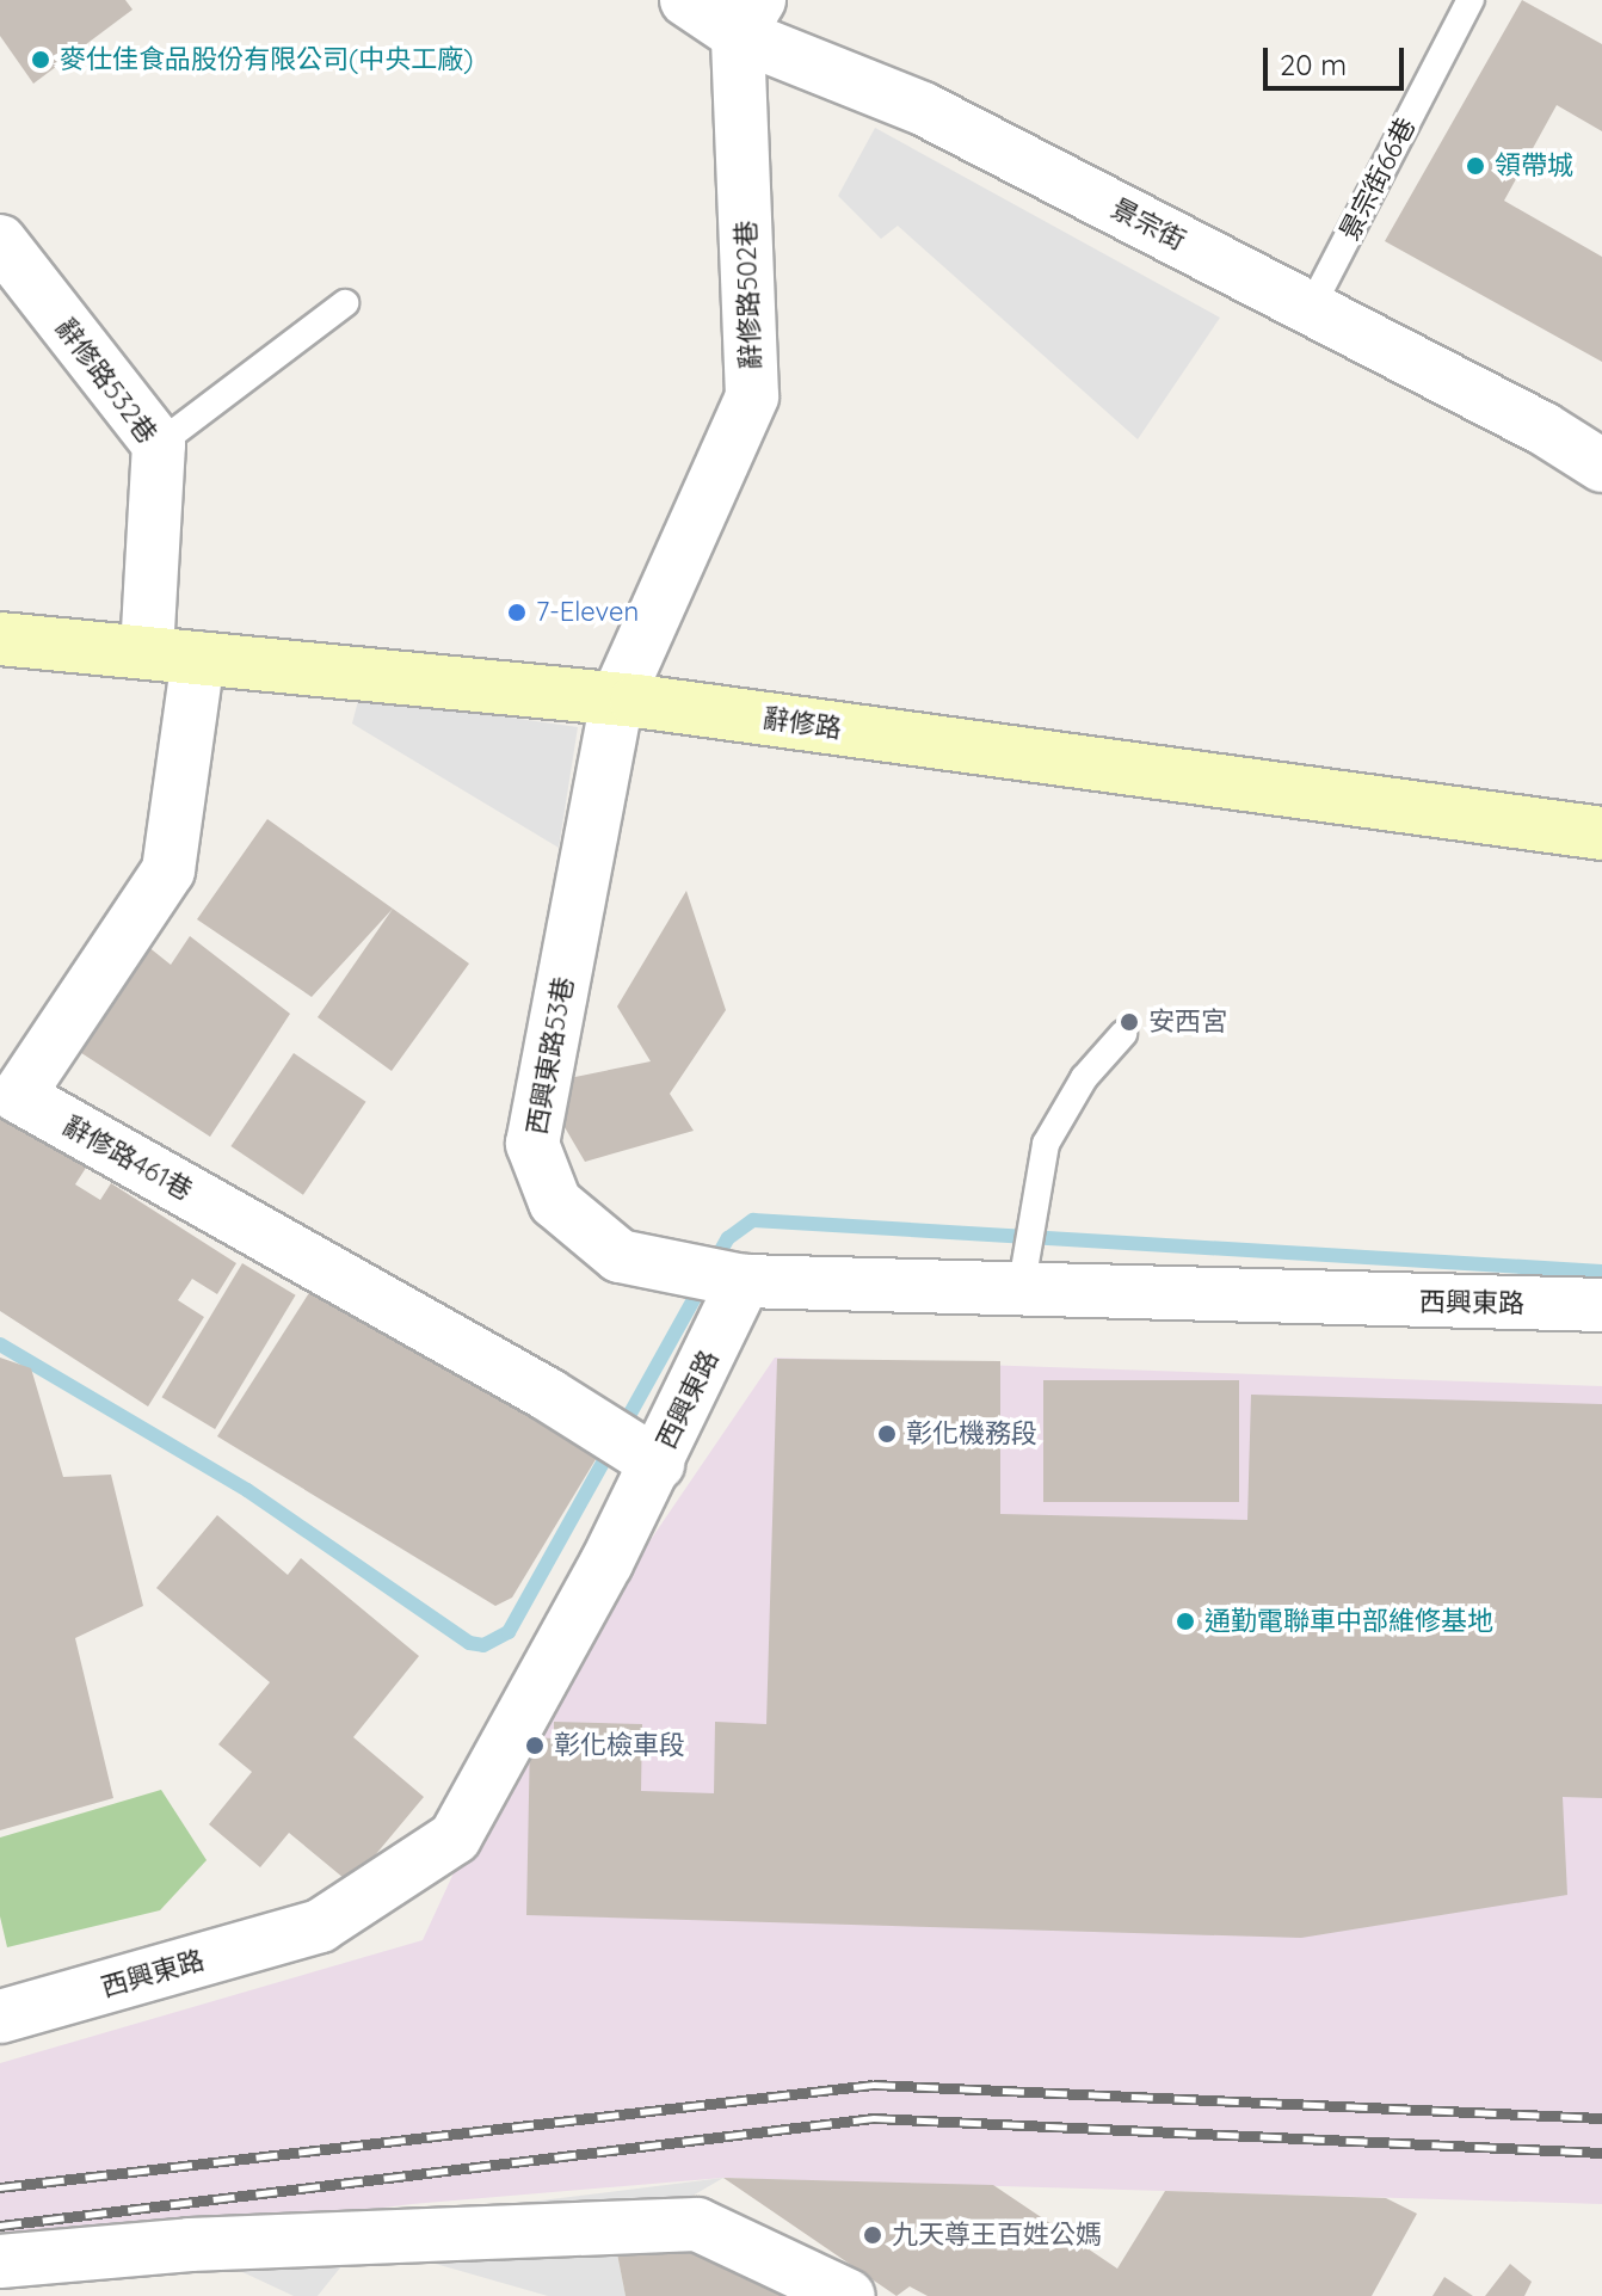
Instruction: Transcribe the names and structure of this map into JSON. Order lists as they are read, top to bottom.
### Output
{
  "streets": {
    "street": [
      "景宗街",
      "辭修路502巷",
      "辭修路532巷",
      "辭修路",
      "西興東路53巷",
      "辭修路461巷",
      "西興東路"
    ],
    "lane": ["景宗街66巷"]
  },
  "crossings": [
    ["景宗街66巷", "景宗街"],
    ["景宗街", "辭修路502巷"],
    ["辭修路502巷", "辭修路"],
    ["辭修路502巷", "西興東路53巷"],
    ["辭修路532巷", "辭修路"],
    ["辭修路", "西興東路53巷"],
    ["辭修路", "辭修路461巷"],
    ["西興東路53巷", "西興東路"],
    ["辭修路461巷", "西興東路"]
  ],
  "places": [
    "麥仕佳食品股份有限公司(中央工廠)",
    "領帶城",
    "7-Eleven",
    "安西宮",
    "彰化機務段",
    "通勤電聯車中部維修基地",
    "彰化檢車段",
    "九天尊王百姓公媽"
  ],
  "scale_bar": "20 m"
}
